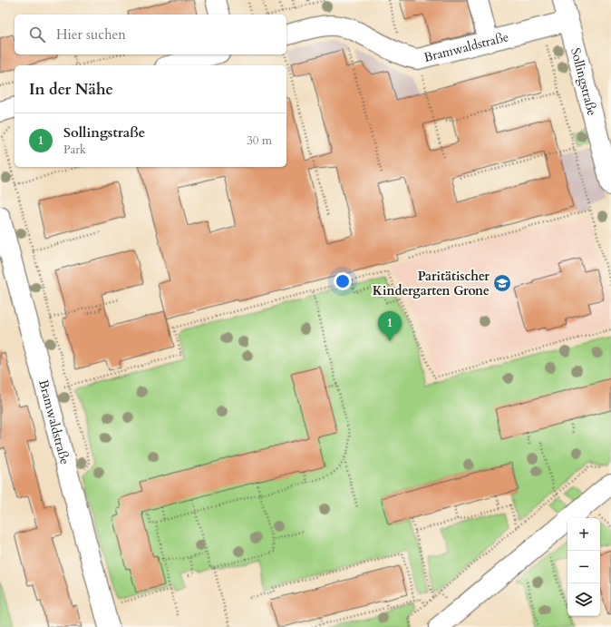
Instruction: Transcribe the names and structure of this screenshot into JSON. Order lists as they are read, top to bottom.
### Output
{
  "streets": {
    "street": ["Bramwaldstraße", "Sollingstraße"]
  },
  "crossings": [
    ["Bramwaldstraße", "Sollingstraße"]
  ],
  "places": {
    "school or university": ["Paritätischer Kindergarten Grone"]
  },
  "page": {
    "search": "Hier suchen",
    "heading": "In der Nähe",
    "list": [
      {
        "mark": "1",
        "name": "Sollingstraße",
        "note": "Park",
        "value": "30 m"
      }
    ],
    "pins": "1",
    "map_buttons": ["+", "−"]
  }
}
